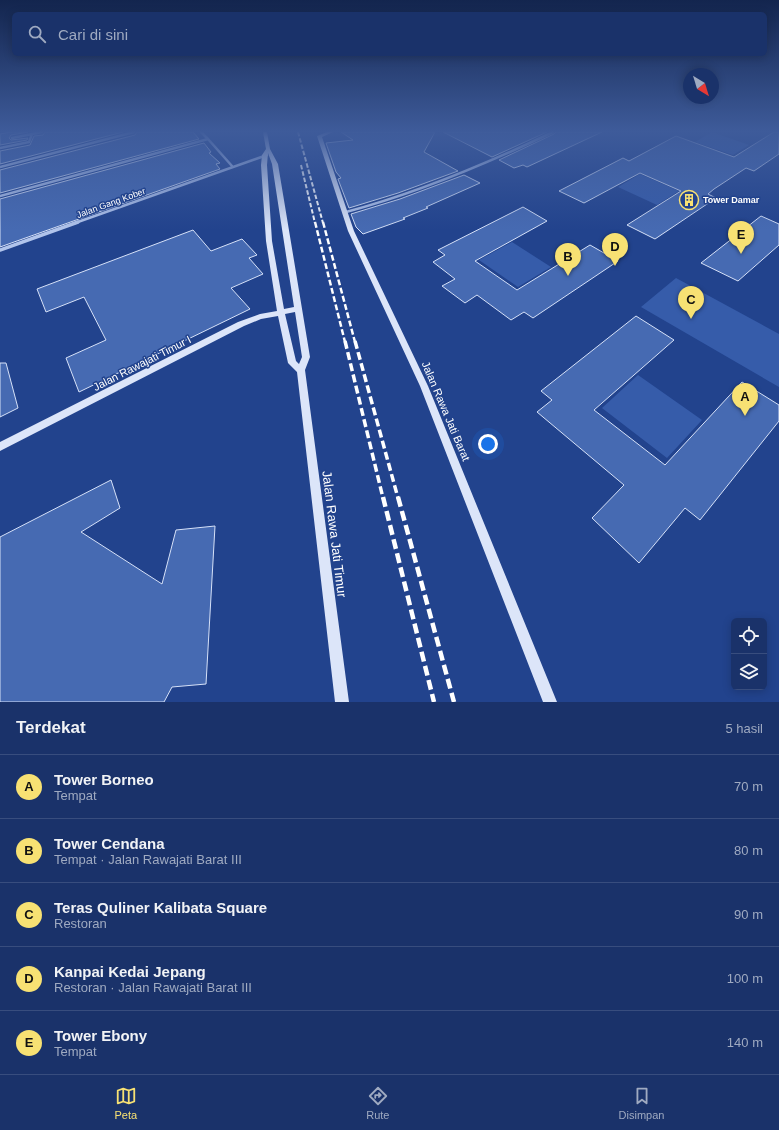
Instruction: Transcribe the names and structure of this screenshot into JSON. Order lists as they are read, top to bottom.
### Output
{
  "streets": {
    "main road": ["Jalan Rawajati Timur I", "Jalan Rawa Jati Barat", "Jalan Rawa Jati Timur"],
    "street": ["Jalan Gang Kober"]
  },
  "crossings": [
    ["Jalan Rawajati Timur I", "Jalan Rawa Jati Timur"]
  ],
  "places": {
    "building": ["Tower Damar"]
  },
  "north": "bottom right",
  "page": {
    "search": "Cari di sini",
    "pins": [
      "E",
      "D",
      "B",
      "C",
      "A"
    ],
    "heading": ["Terdekat", "5 hasil"],
    "list": [
      {
        "mark": "A",
        "name": "Tower Borneo",
        "note": "Tempat",
        "value": "70 m"
      },
      {
        "mark": "B",
        "name": "Tower Cendana",
        "note": "Tempat · Jalan Rawajati Barat III",
        "value": "80 m"
      },
      {
        "mark": "C",
        "name": "Teras Quliner Kalibata Square",
        "note": "Restoran",
        "value": "90 m"
      },
      {
        "mark": "D",
        "name": "Kanpai Kedai Jepang",
        "note": "Restoran · Jalan Rawajati Barat III",
        "value": "100 m"
      },
      {
        "mark": "E",
        "name": "Tower Ebony",
        "note": "Tempat",
        "value": "140 m"
      }
    ],
    "nav": ["Peta", "Rute", "Disimpan"]
  }
}
